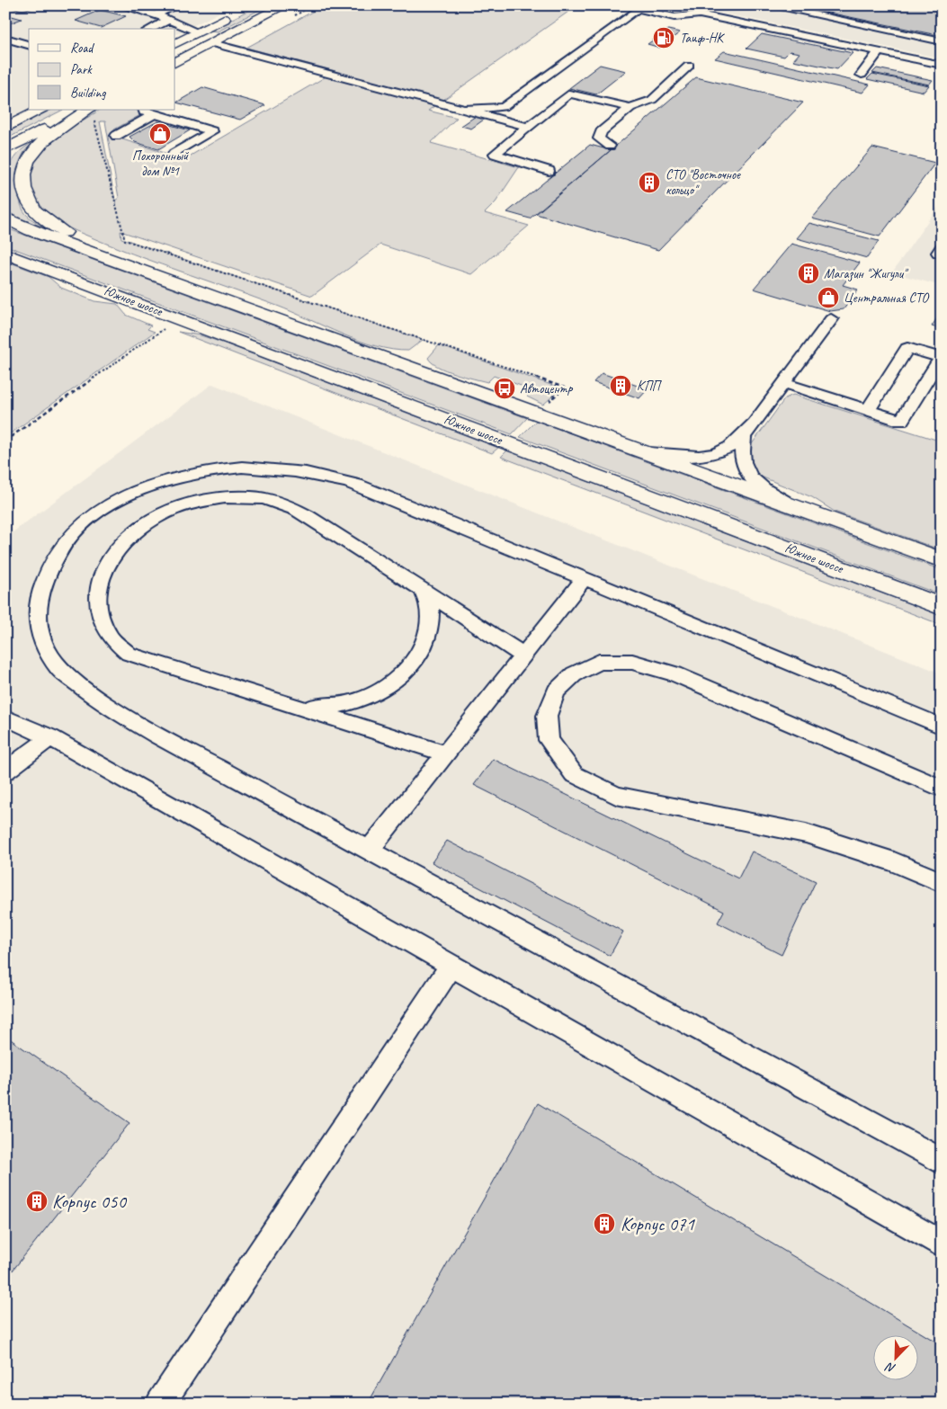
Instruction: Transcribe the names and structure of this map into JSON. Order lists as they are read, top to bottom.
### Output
{
  "streets": {
    "main road": ["Южное шоссе"]
  },
  "places": {
    "fuel station": ["Таиф-НК"],
    "shop": ["Похоронный дом №1", "Центральная СТО"],
    "building": [
      "СТО \"Восточное кольцо\"",
      "Магазин \"Жигули\"",
      "КПП",
      "Корпус 050",
      "Корпус 071"
    ],
    "bus stop": ["Автоцентр"]
  },
  "legend": ["Road", "Park", "Building"],
  "north": "bottom left"
}
